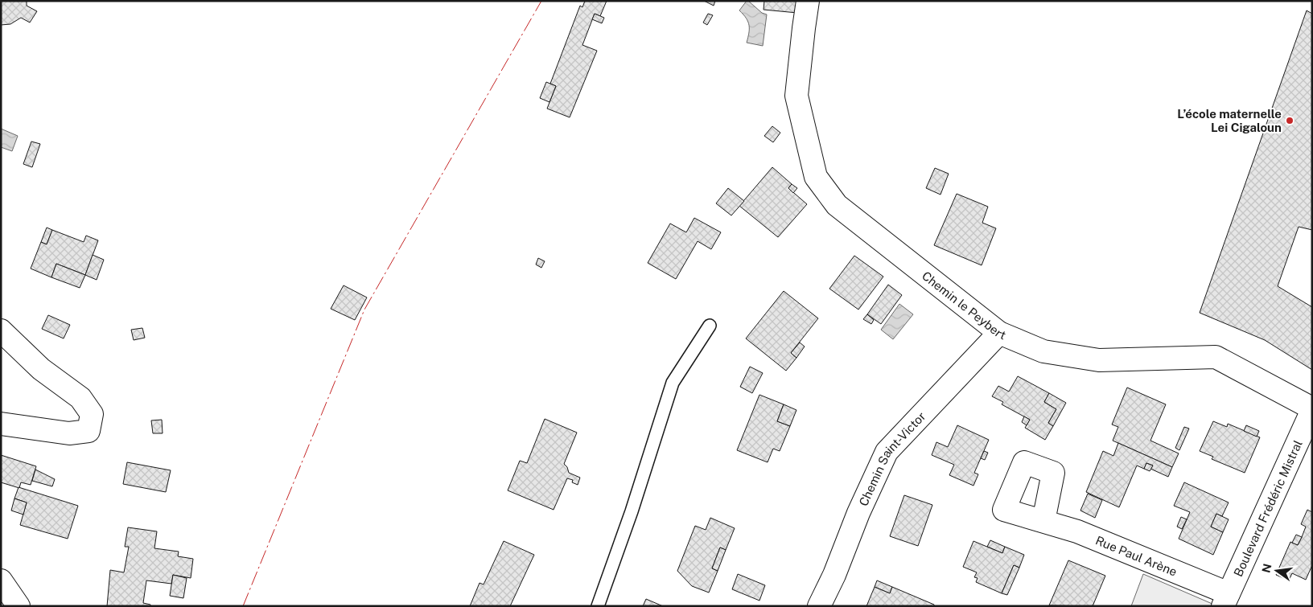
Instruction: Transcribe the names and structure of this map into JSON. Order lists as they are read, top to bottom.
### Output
{
  "streets": {
    "street": [
      "Chemin le Peybert",
      "Chemin Saint-Victor",
      "Boulevard Frédéric Mistral",
      "Rue Paul Arène"
    ]
  },
  "crossings": [
    ["Chemin le Peybert", "Chemin Saint-Victor"],
    ["Chemin le Peybert", "Boulevard Frédéric Mistral"],
    ["Boulevard Frédéric Mistral", "Rue Paul Arène"]
  ],
  "places": ["L’école maternelle Lei Cigaloun"],
  "north": "left"
}
